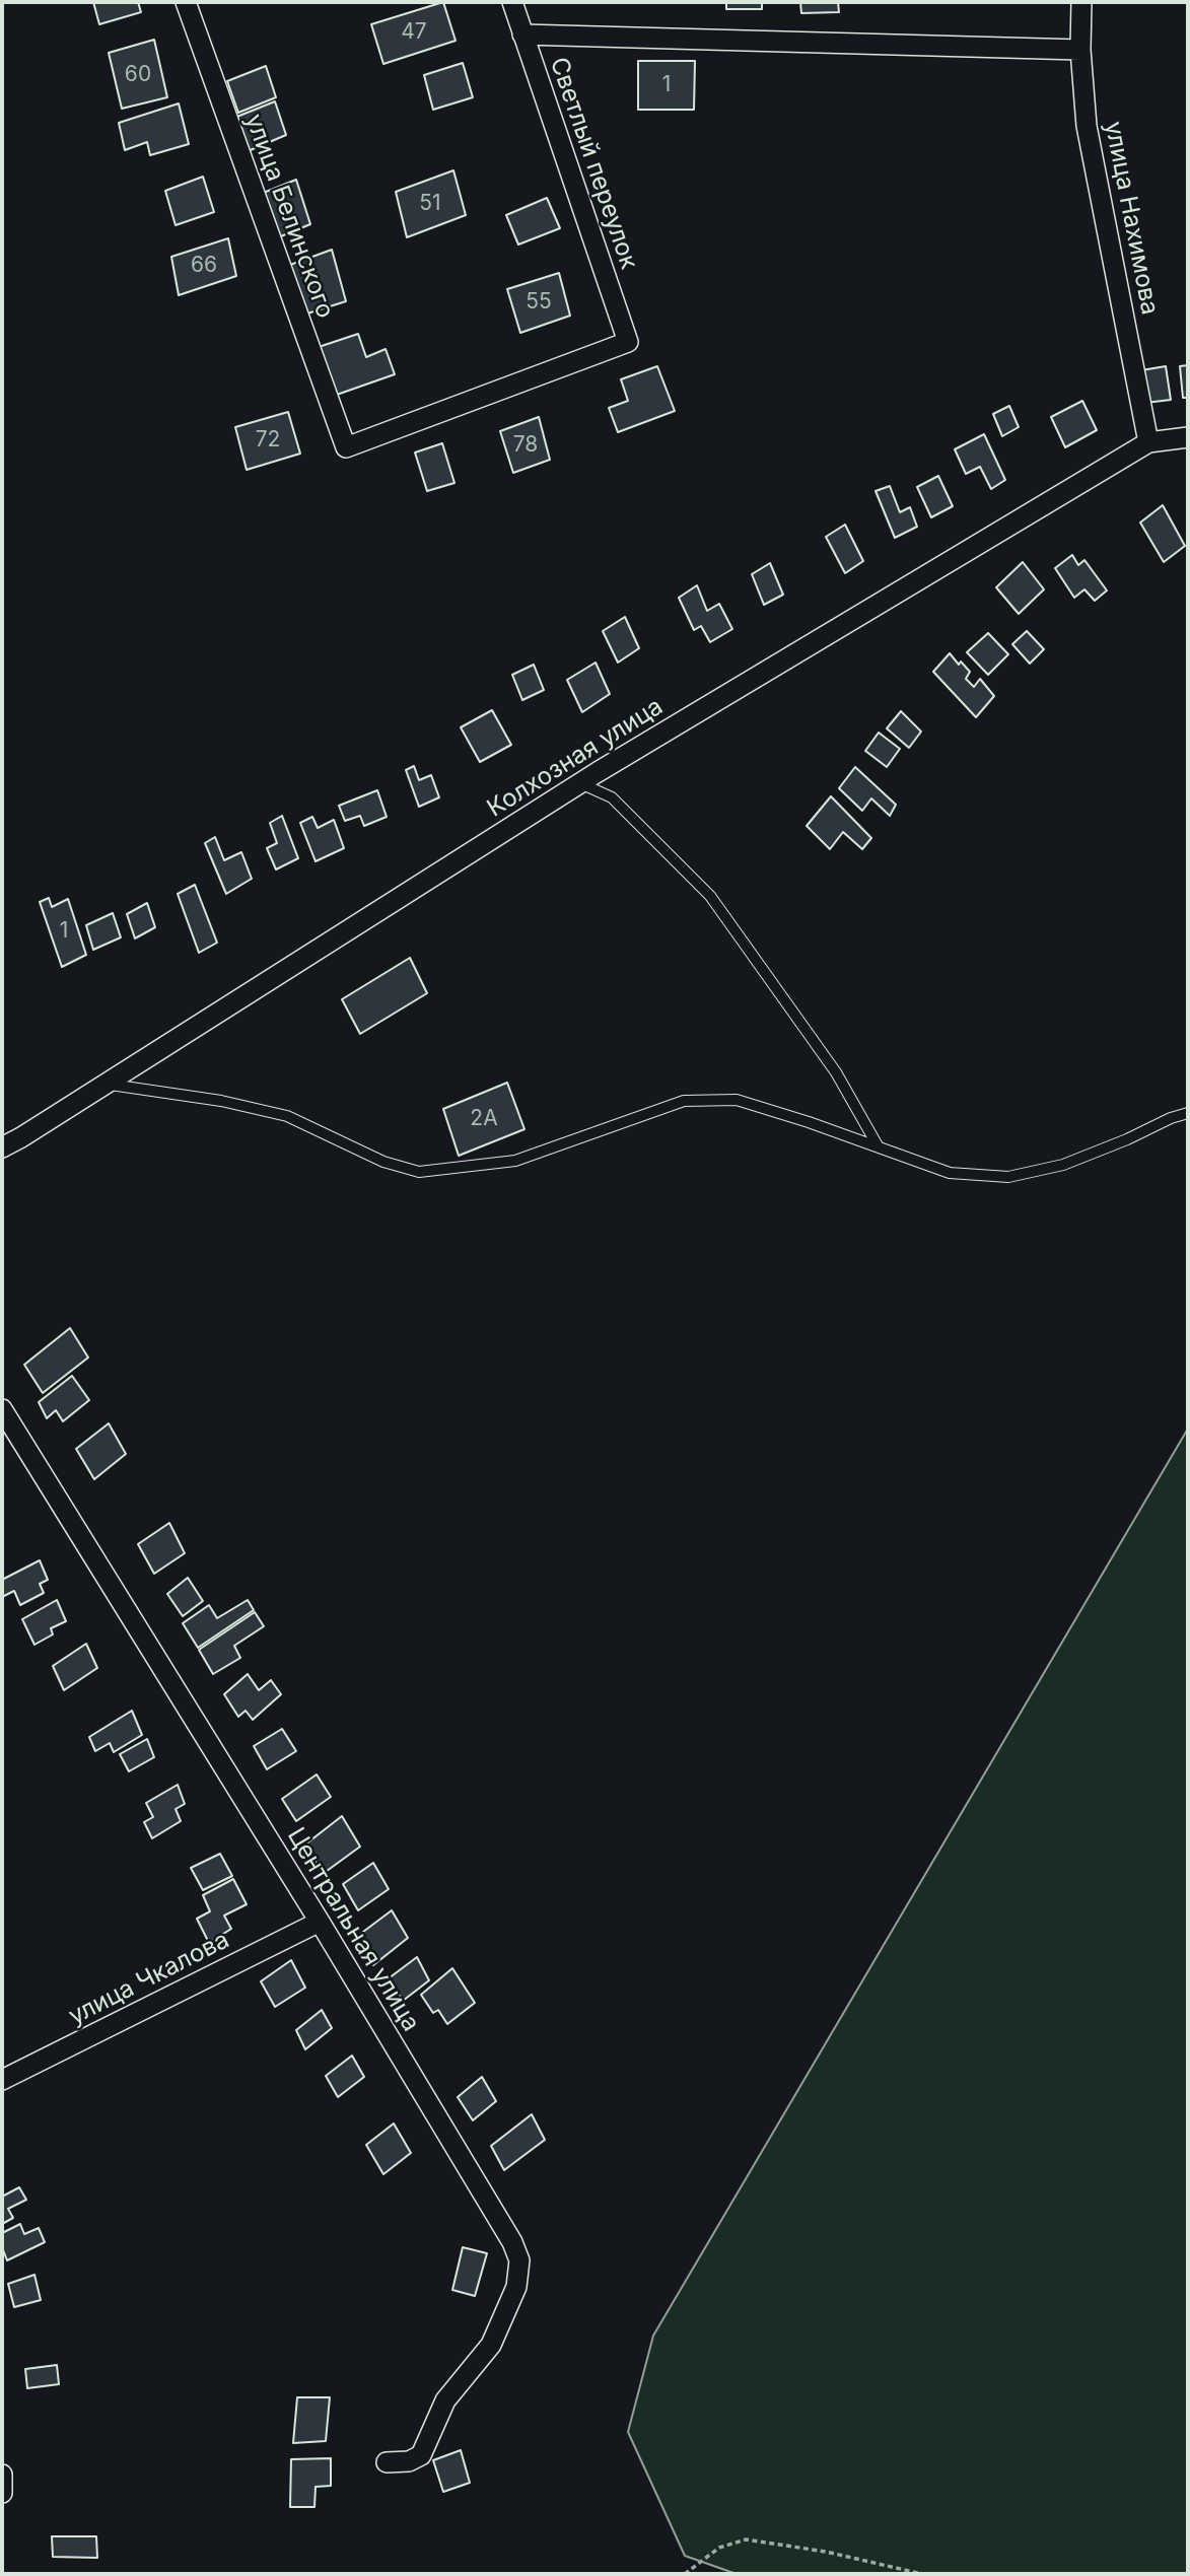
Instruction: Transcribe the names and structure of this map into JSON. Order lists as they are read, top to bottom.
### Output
{
  "streets": {
    "street": [
      "Светлый переулок",
      "улица Белинского",
      "улица Нахимова",
      "Колхозная улица",
      "Центральная улица",
      "улица Чкалова"
    ]
  },
  "crossings": [
    ["Светлый переулок", "улица Белинского"],
    ["улица Нахимова", "Колхозная улица"],
    ["Центральная улица", "улица Чкалова"]
  ],
  "house_numbers": [
    "47",
    "60",
    "1",
    "51",
    "66",
    "55",
    "72",
    "78",
    "1",
    "2А"
  ]
}
